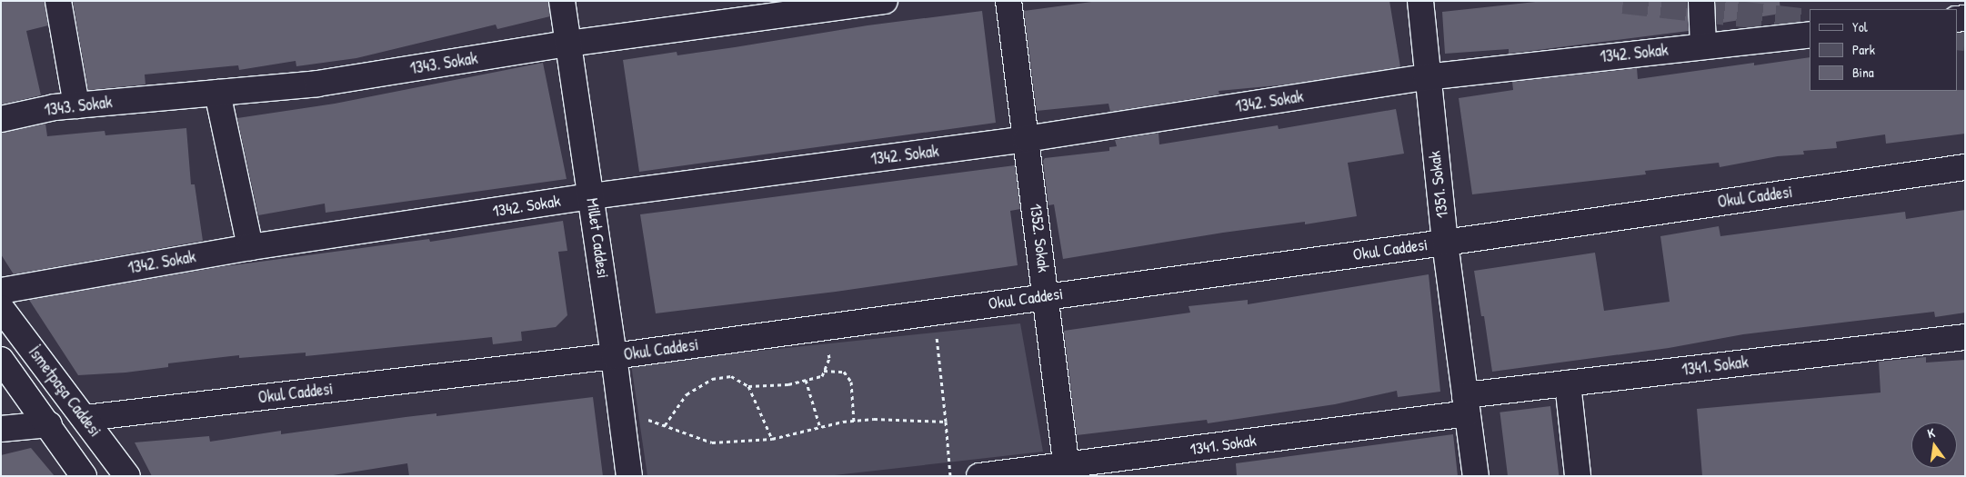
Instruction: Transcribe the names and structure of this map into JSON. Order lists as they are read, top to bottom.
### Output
{
  "streets": {
    "street": [
      "1342. Sokak",
      "1343. Sokak",
      "1351. Sokak",
      "Okul Caddesi",
      "Millet Caddesi",
      "1352. Sokak",
      "1341. Sokak",
      "İsmetpaşa Caddesi"
    ]
  },
  "crossings": [
    ["1342. Sokak", "1351. Sokak"],
    ["1342. Sokak", "Millet Caddesi"],
    ["1342. Sokak", "1352. Sokak"],
    ["1343. Sokak", "Millet Caddesi"],
    ["1351. Sokak", "Okul Caddesi"],
    ["1351. Sokak", "1341. Sokak"],
    ["Okul Caddesi", "Millet Caddesi"],
    ["Okul Caddesi", "1352. Sokak"],
    ["Okul Caddesi", "İsmetpaşa Caddesi"],
    ["1352. Sokak", "1341. Sokak"]
  ],
  "legend": ["Yol", "Park", "Bina"],
  "north": "top"
}
